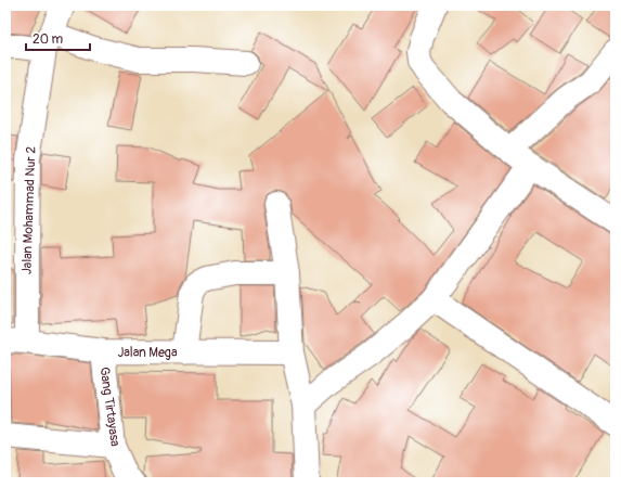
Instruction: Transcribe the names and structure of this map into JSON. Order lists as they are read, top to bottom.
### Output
{
  "streets": {
    "street": ["Jalan Mohammad Nur 2", "Jalan Mega", "Gang Tirtayasa"]
  },
  "crossings": [
    ["Jalan Mohammad Nur 2", "Jalan Mega"],
    ["Jalan Mega", "Gang Tirtayasa"]
  ],
  "scale_bar": "20 m"
}
